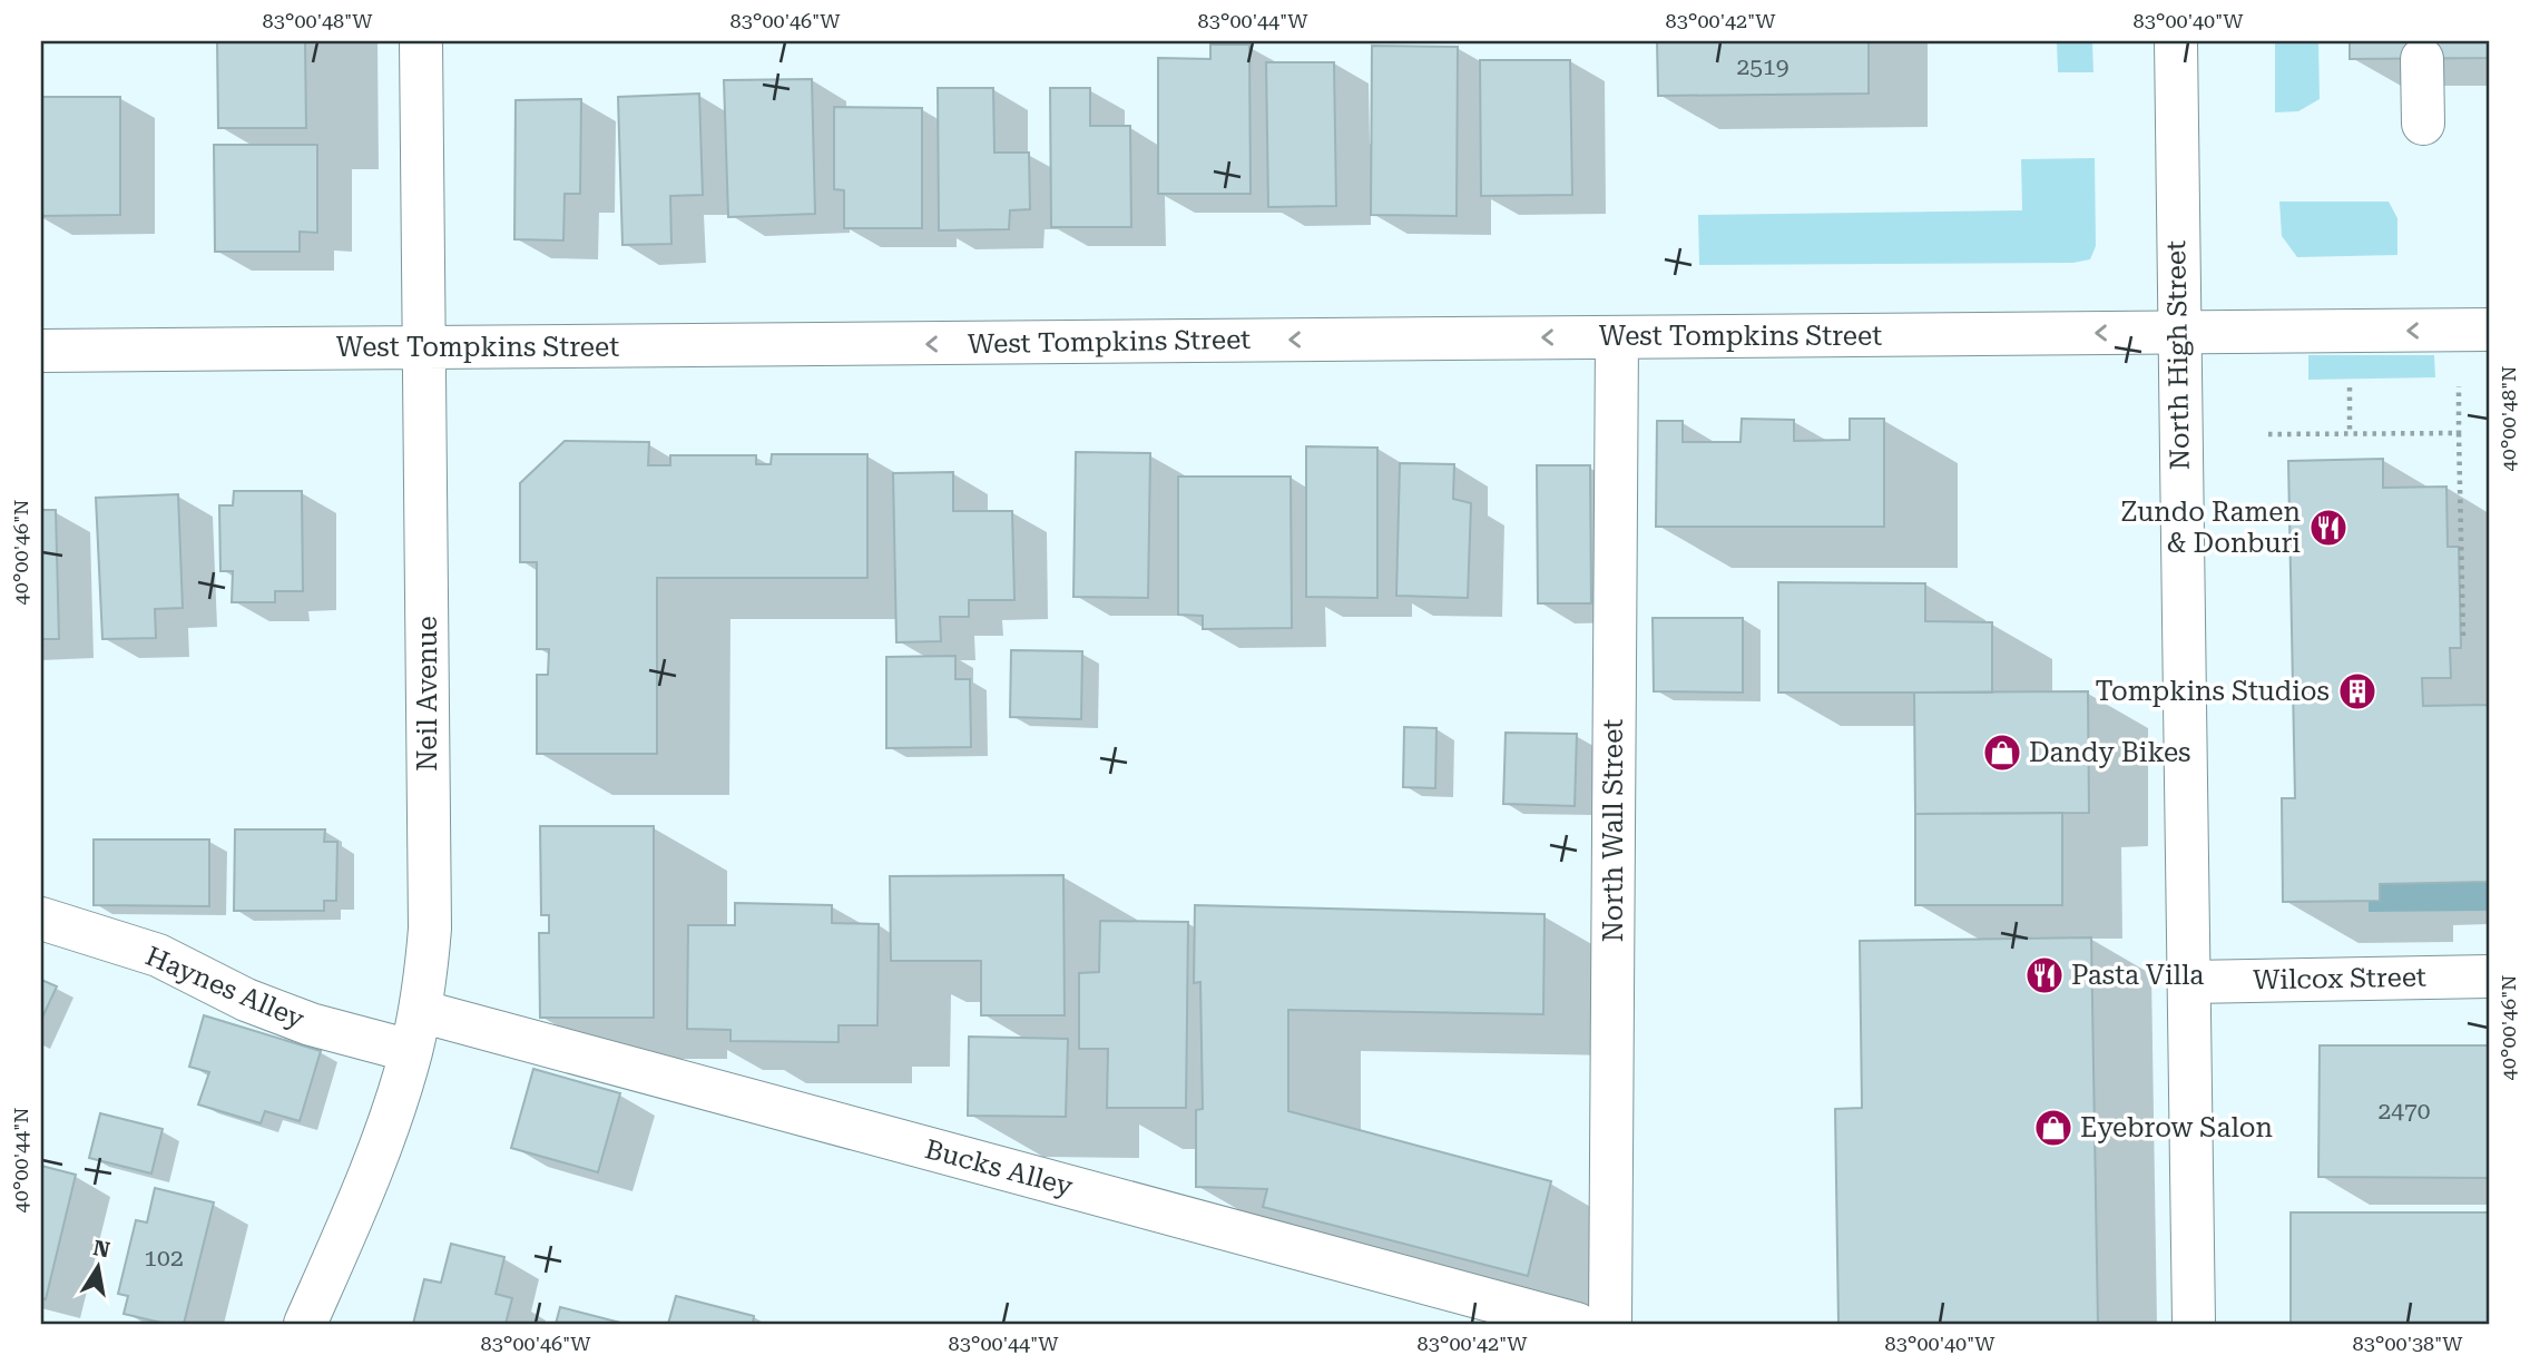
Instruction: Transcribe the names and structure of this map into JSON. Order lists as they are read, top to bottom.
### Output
{
  "streets": {
    "street": [
      "West Tompkins Street",
      "North High Street",
      "Neil Avenue",
      "North Wall Street",
      "Wilcox Street",
      "Haynes Alley",
      "Bucks Alley"
    ]
  },
  "crossings": [
    ["West Tompkins Street", "North High Street"],
    ["West Tompkins Street", "Neil Avenue"],
    ["West Tompkins Street", "North Wall Street"],
    ["North High Street", "Wilcox Street"],
    ["Neil Avenue", "Haynes Alley"],
    ["Neil Avenue", "Bucks Alley"],
    ["Haynes Alley", "Bucks Alley"]
  ],
  "one_way": ["West Tompkins Street"],
  "places": {
    "restaurant": ["Zundo Ramen & Donburi", "Pasta Villa"],
    "building": ["Tompkins Studios"],
    "shop": ["Dandy Bikes", "Eyebrow Salon"]
  },
  "house_numbers": ["2519", "2470", "102"],
  "north": "top",
  "coordinates": [
    "83°00'48\"W",
    "83°00'46\"W",
    "83°00'44\"W",
    "83°00'42\"W",
    "83°00'40\"W",
    "40°00'48\"N",
    "40°00'46\"N",
    "40°00'44\"N",
    "83°00'38\"W"
  ]
}
